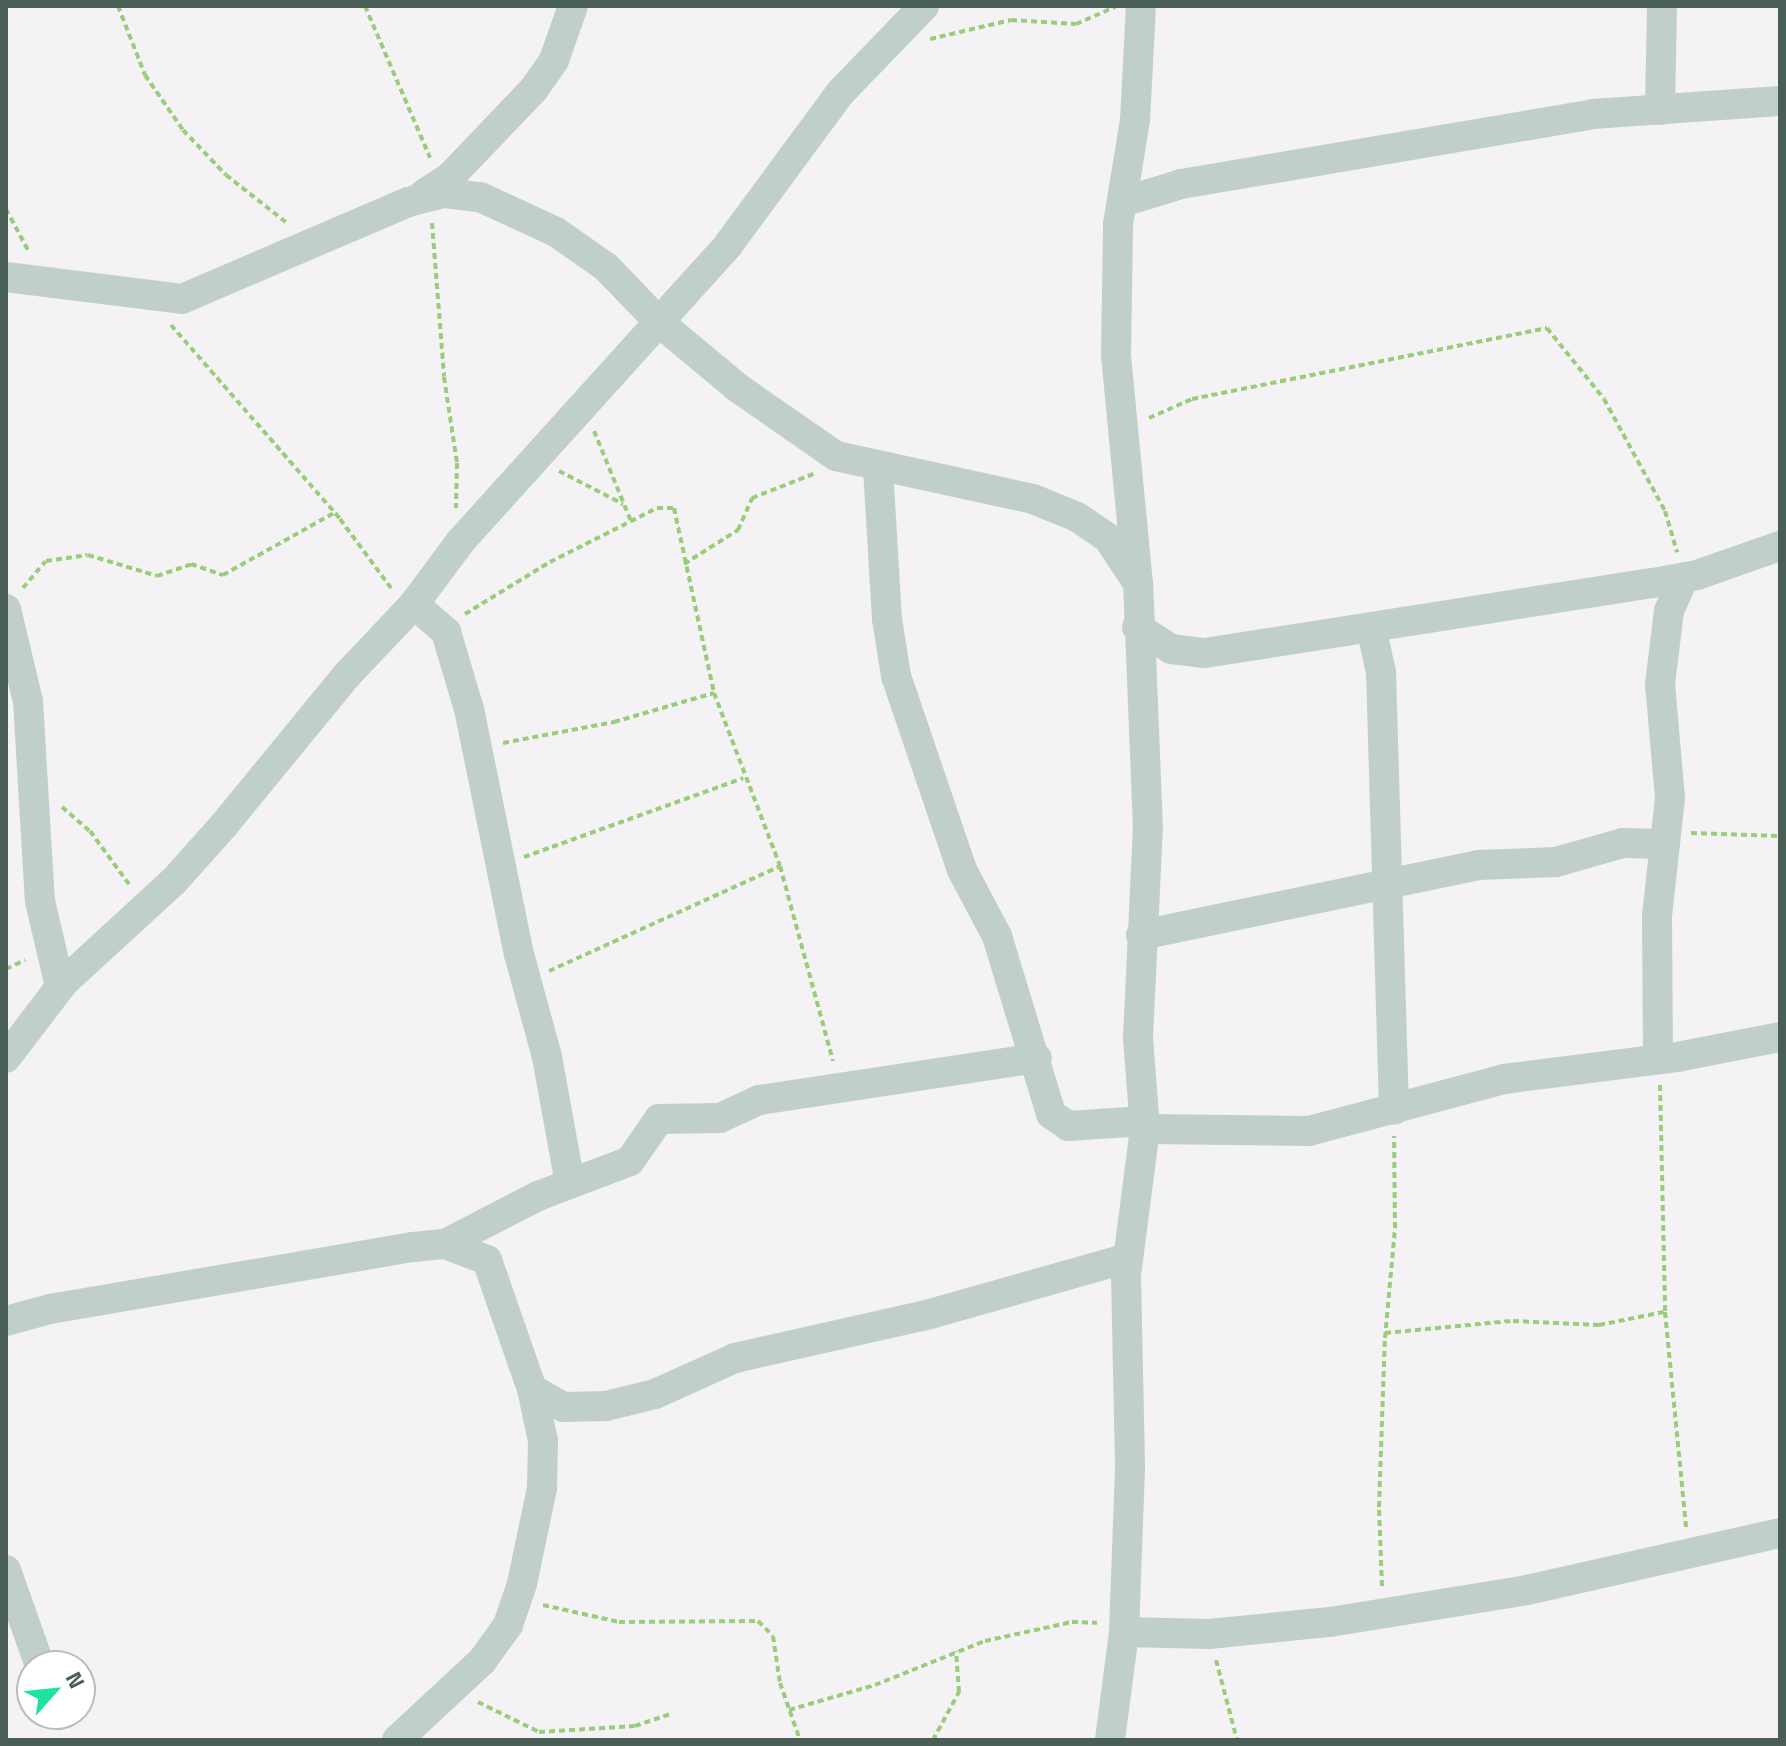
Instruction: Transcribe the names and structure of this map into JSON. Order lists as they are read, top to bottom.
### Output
{
  "north": "top right"
}
